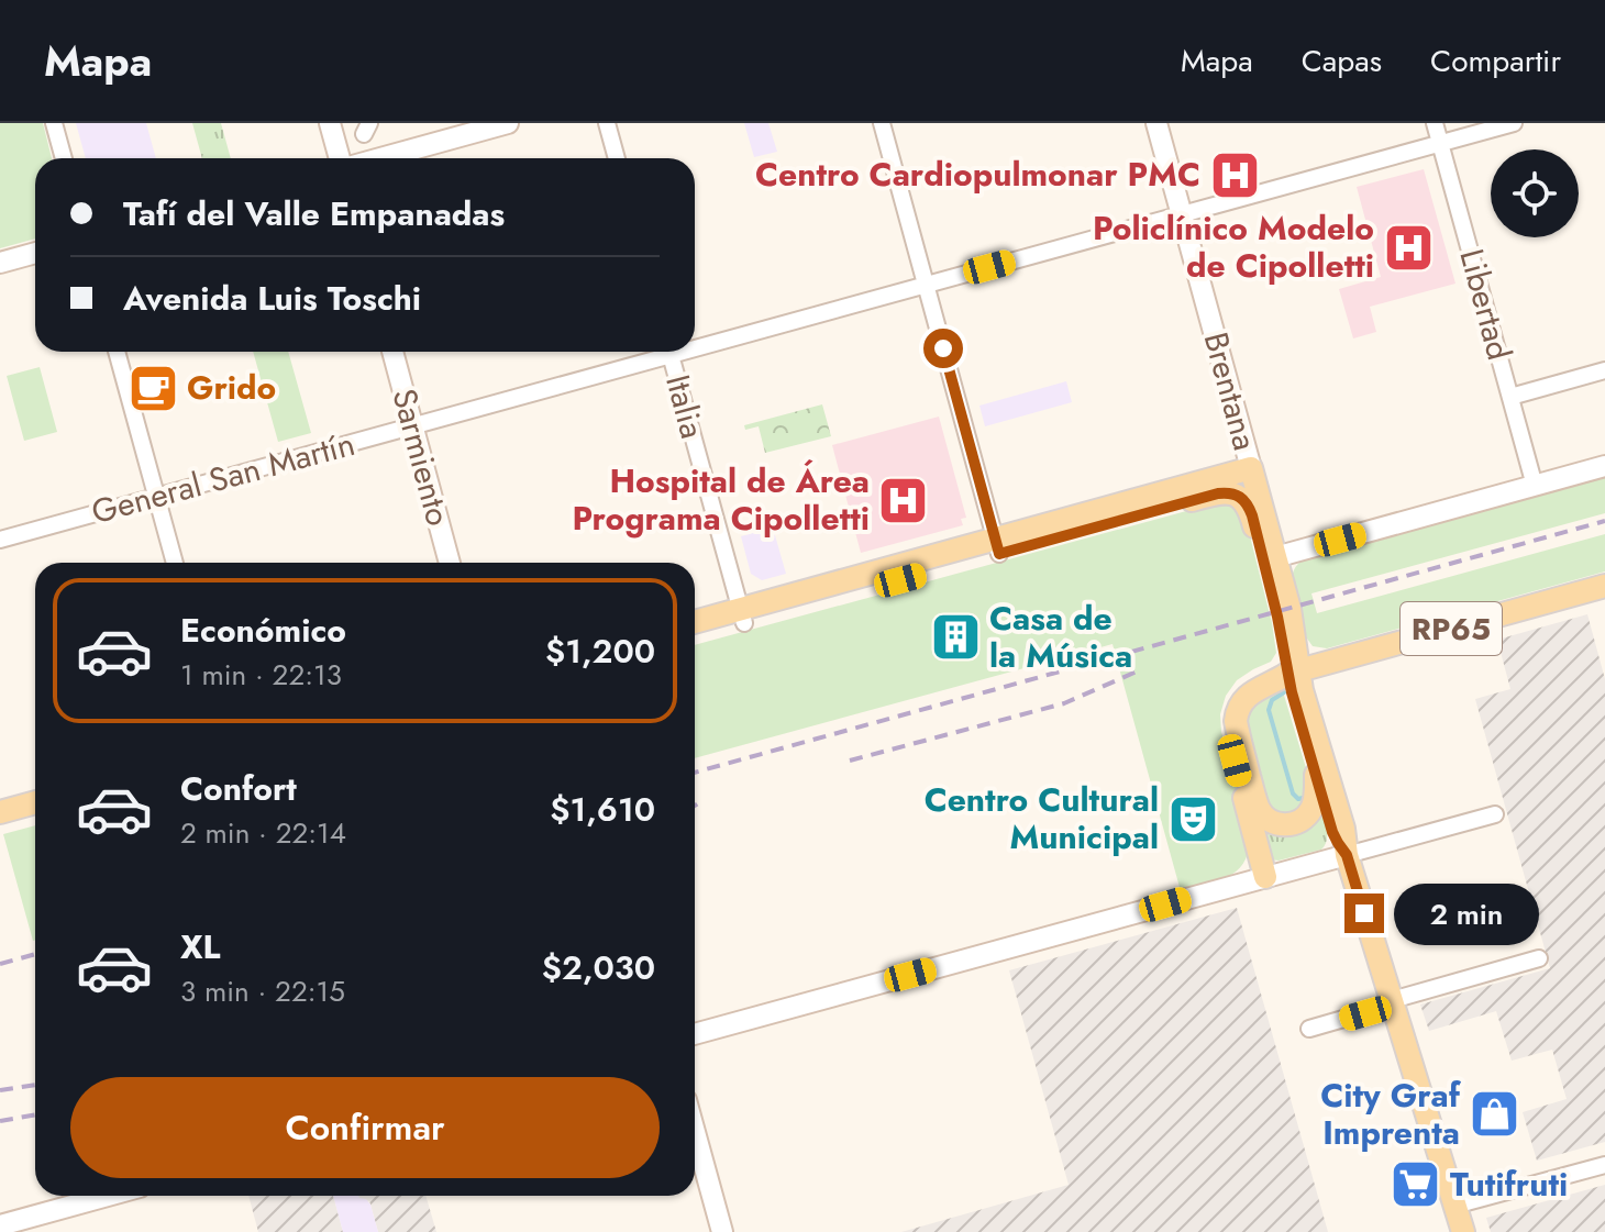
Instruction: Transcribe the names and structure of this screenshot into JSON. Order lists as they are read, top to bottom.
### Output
{
  "streets": {
    "main road": ["Brentana", "Sarmiento", "RP65"],
    "street": ["Libertad", "Italia", "General San Martín"]
  },
  "crossings": [
    ["Libertad", "General San Martín"],
    ["Brentana", "General San Martín"],
    ["Brentana", "RP65"],
    ["Sarmiento", "General San Martín"]
  ],
  "places": {
    "hospital": ["Centro Cardiopulmonar PMC", "Policlínico Modelo de Cipolletti", "Hospital de Área Programa Cipolletti"],
    "cafe": ["Grido"],
    "building": ["Casa de la Música"],
    "theatre": ["Centro Cultural Municipal"],
    "shop": ["City Graf Imprenta"],
    "supermarket": ["Tutifruti"]
  },
  "page": {
    "header": "Mapa",
    "nav": ["Mapa", "Capas", "Compartir"],
    "banner": ["Tafí del Valle Empanadas", "Avenida Luis Toschi"],
    "list": [
      {
        "name": "Económico",
        "note": "1 min · 22:13",
        "value": "$1,200"
      },
      {
        "name": "Confort",
        "note": "2 min · 22:14",
        "value": "$1,610"
      },
      {
        "name": "XL",
        "note": "3 min · 22:15",
        "value": "$2,030"
      }
    ],
    "bubble": "2 min",
    "buttons": "Confirmar"
  }
}
